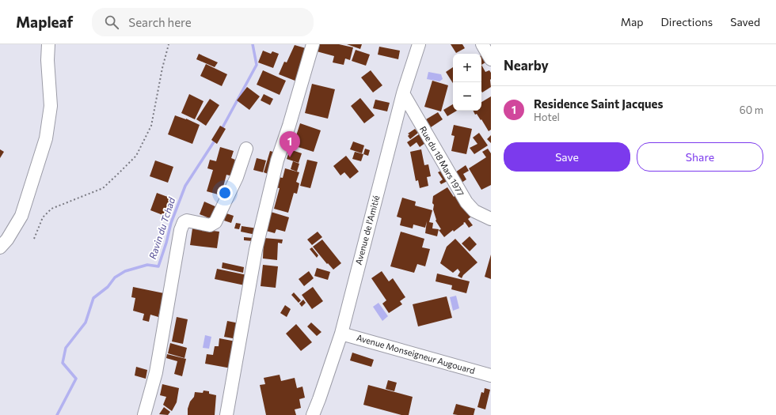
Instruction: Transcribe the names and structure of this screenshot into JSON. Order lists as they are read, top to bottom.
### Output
{
  "streets": {
    "street": ["Rue du 18 Mars 1977", "Avenue de l'Amitié", "Avenue Monseigneur Augouard"]
  },
  "crossings": [
    ["Rue du 18 Mars 1977", "Avenue de l'Amitié"],
    ["Avenue de l'Amitié", "Avenue Monseigneur Augouard"]
  ],
  "water": ["Ravin du Tchad"],
  "page": {
    "header": "Mapleaf",
    "search": "Search here",
    "nav": ["Map", "Directions", "Saved"],
    "heading": "Nearby",
    "map_buttons": ["+", "−"],
    "list": [
      {
        "mark": "1",
        "name": "Residence Saint Jacques",
        "note": "Hotel",
        "value": "60 m"
      }
    ],
    "pins": "1",
    "buttons": ["Save", "Share"]
  }
}
